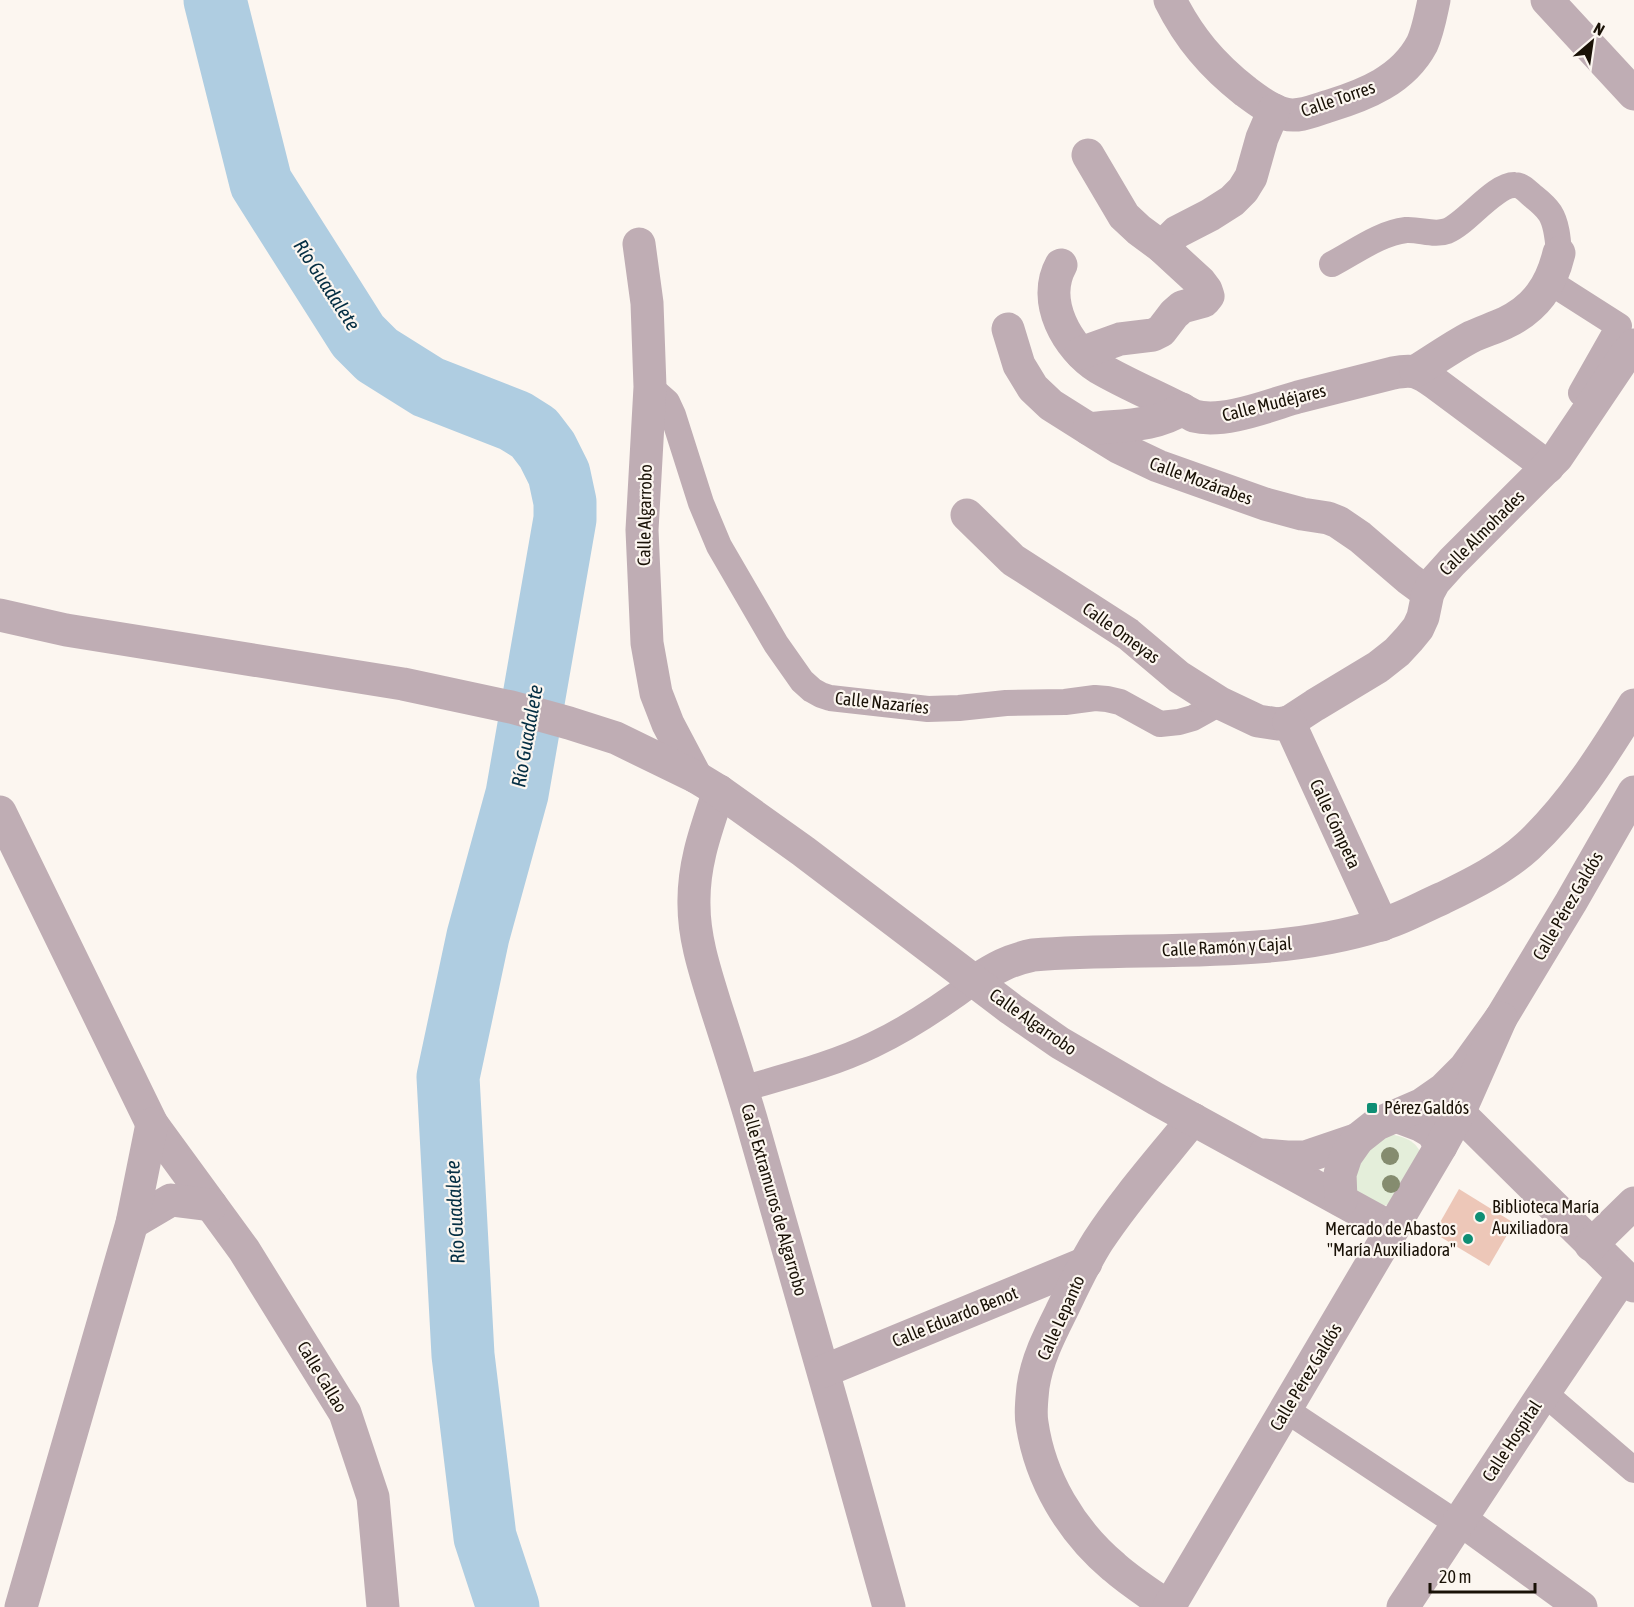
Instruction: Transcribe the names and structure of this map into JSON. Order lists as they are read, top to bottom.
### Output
{
  "streets": {
    "street": [
      "Calle Torres",
      "Calle Mudéjares",
      "Calle Mozárabes",
      "Calle Algarrobo",
      "Calle Almohades",
      "Calle Omeyas",
      "Calle Nazaríes",
      "Calle Cómpeta",
      "Calle Pérez Galdós",
      "Calle Ramón y Cajal",
      "Calle Extramuros de Algarrobo",
      "Calle Eduardo Benot",
      "Calle Lepanto",
      "Calle Callao",
      "Calle Hospital"
    ]
  },
  "crossings": [
    ["Calle Mozárabes", "Calle Almohades"],
    ["Calle Algarrobo", "Calle Nazaríes"],
    ["Calle Algarrobo", "Calle Pérez Galdós"],
    ["Calle Algarrobo", "Calle Ramón y Cajal"],
    ["Calle Algarrobo", "Calle Extramuros de Algarrobo"],
    ["Calle Algarrobo", "Calle Lepanto"],
    ["Calle Almohades", "Calle Omeyas"],
    ["Calle Almohades", "Calle Cómpeta"],
    ["Calle Omeyas", "Calle Nazaríes"],
    ["Calle Omeyas", "Calle Cómpeta"],
    ["Calle Cómpeta", "Calle Ramón y Cajal"],
    ["Calle Pérez Galdós", "Calle Lepanto"],
    ["Calle Extramuros de Algarrobo", "Calle Eduardo Benot"],
    ["Calle Eduardo Benot", "Calle Lepanto"]
  ],
  "water": ["Río Guadalete"],
  "places": {
    "transit": ["Pérez Galdós"],
    "other": ["Biblioteca María Auxiliadora", "Mercado de Abastos \"María Auxiliadora\""]
  },
  "scale_bar": "20 m",
  "north": "top right"
}
